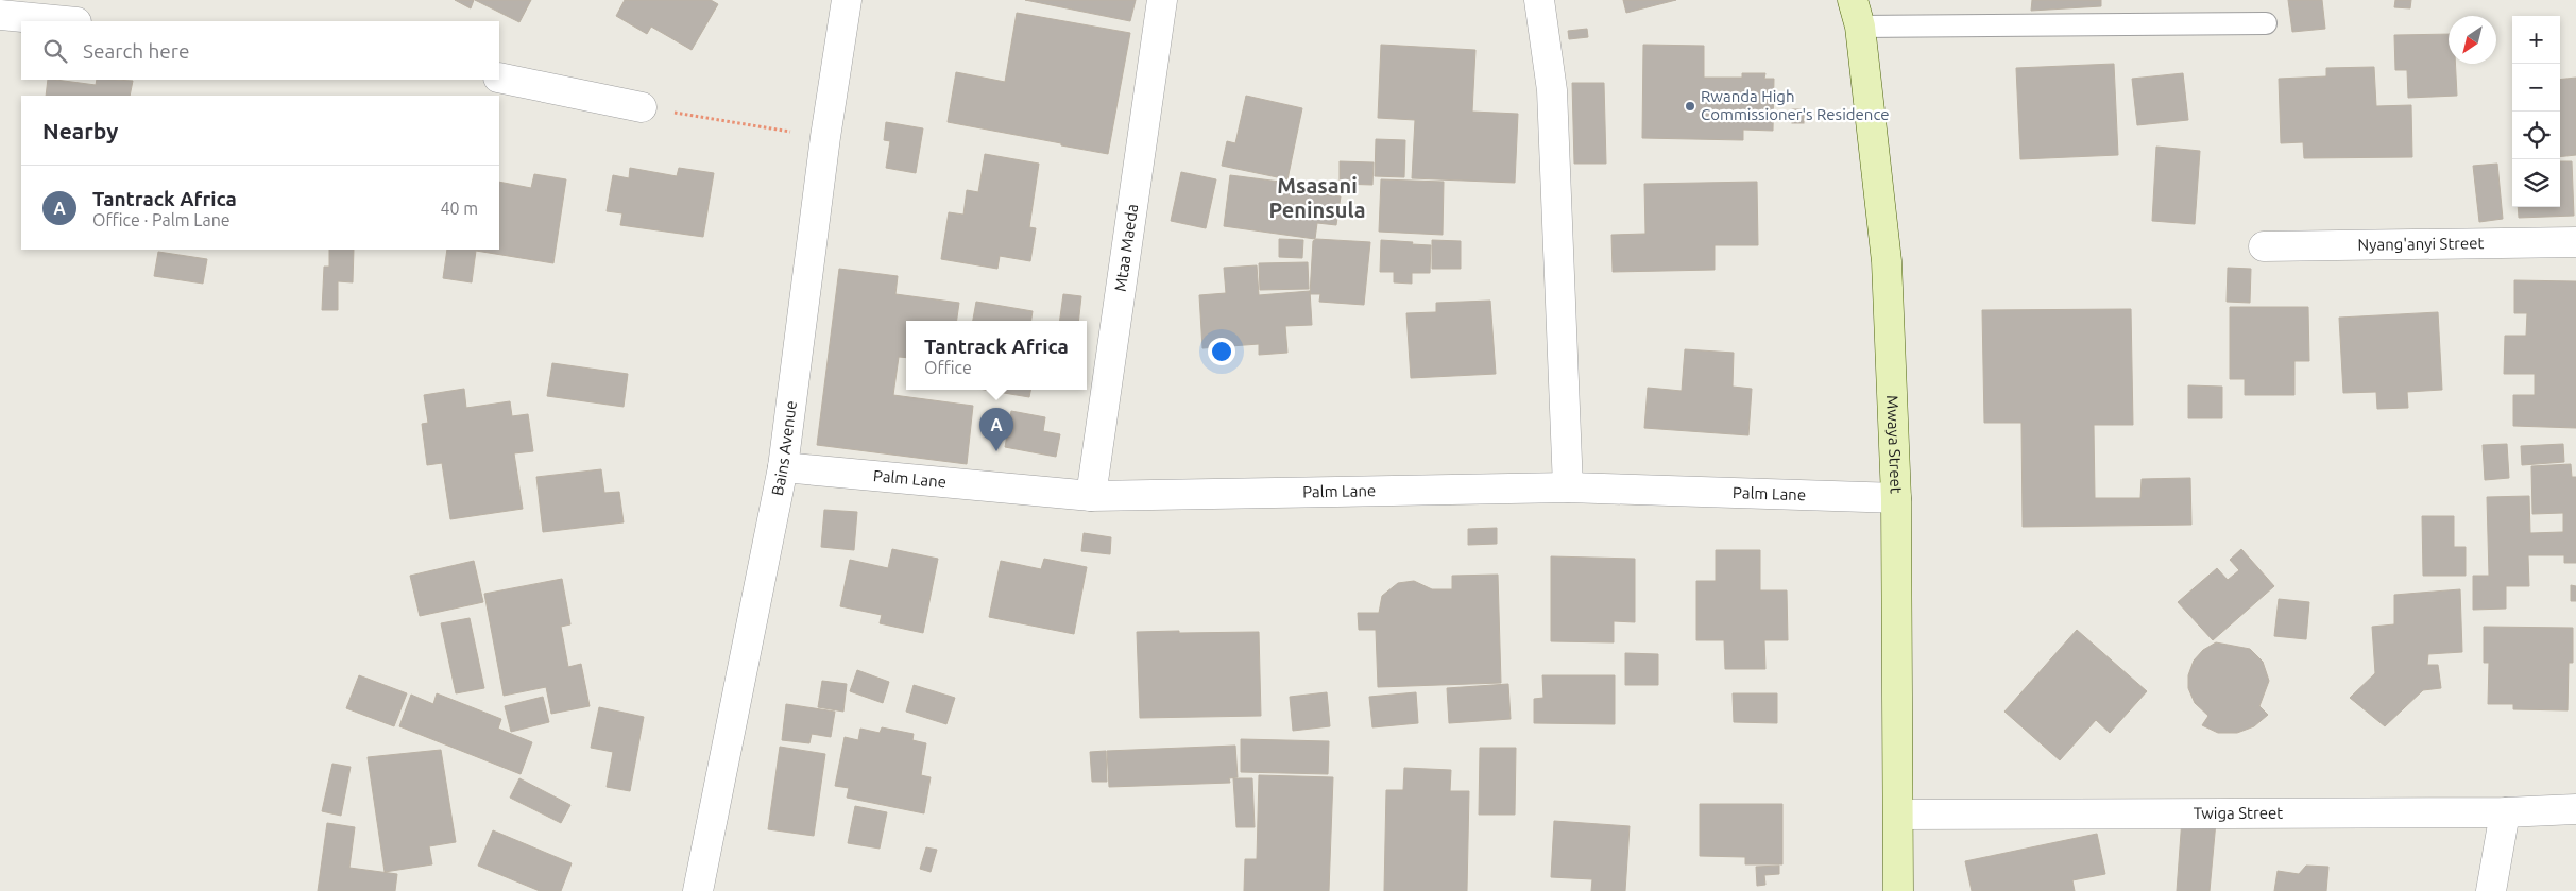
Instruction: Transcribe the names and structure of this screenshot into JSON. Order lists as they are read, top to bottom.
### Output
{
  "streets": {
    "street": [
      "Nyang'anyi Street",
      "Mtaa Maeda",
      "Mwaya Street",
      "Bains Avenue",
      "Palm Lane",
      "Twiga Street"
    ]
  },
  "crossings": [
    ["Mtaa Maeda", "Palm Lane"],
    ["Mwaya Street", "Palm Lane"],
    ["Mwaya Street", "Twiga Street"],
    ["Bains Avenue", "Palm Lane"]
  ],
  "districts": ["Msasani Peninsula"],
  "places": ["Rwanda High Commissioner's Residence"],
  "north": "bottom left",
  "page": {
    "map_buttons": ["+", "−"],
    "search": "Search here",
    "heading": "Nearby",
    "list": [
      {
        "mark": "A",
        "name": "Tantrack Africa",
        "note": "Office · Palm Lane",
        "value": "40 m"
      }
    ],
    "popup": ["Tantrack Africa", "Office"],
    "pins": "A"
  }
}
